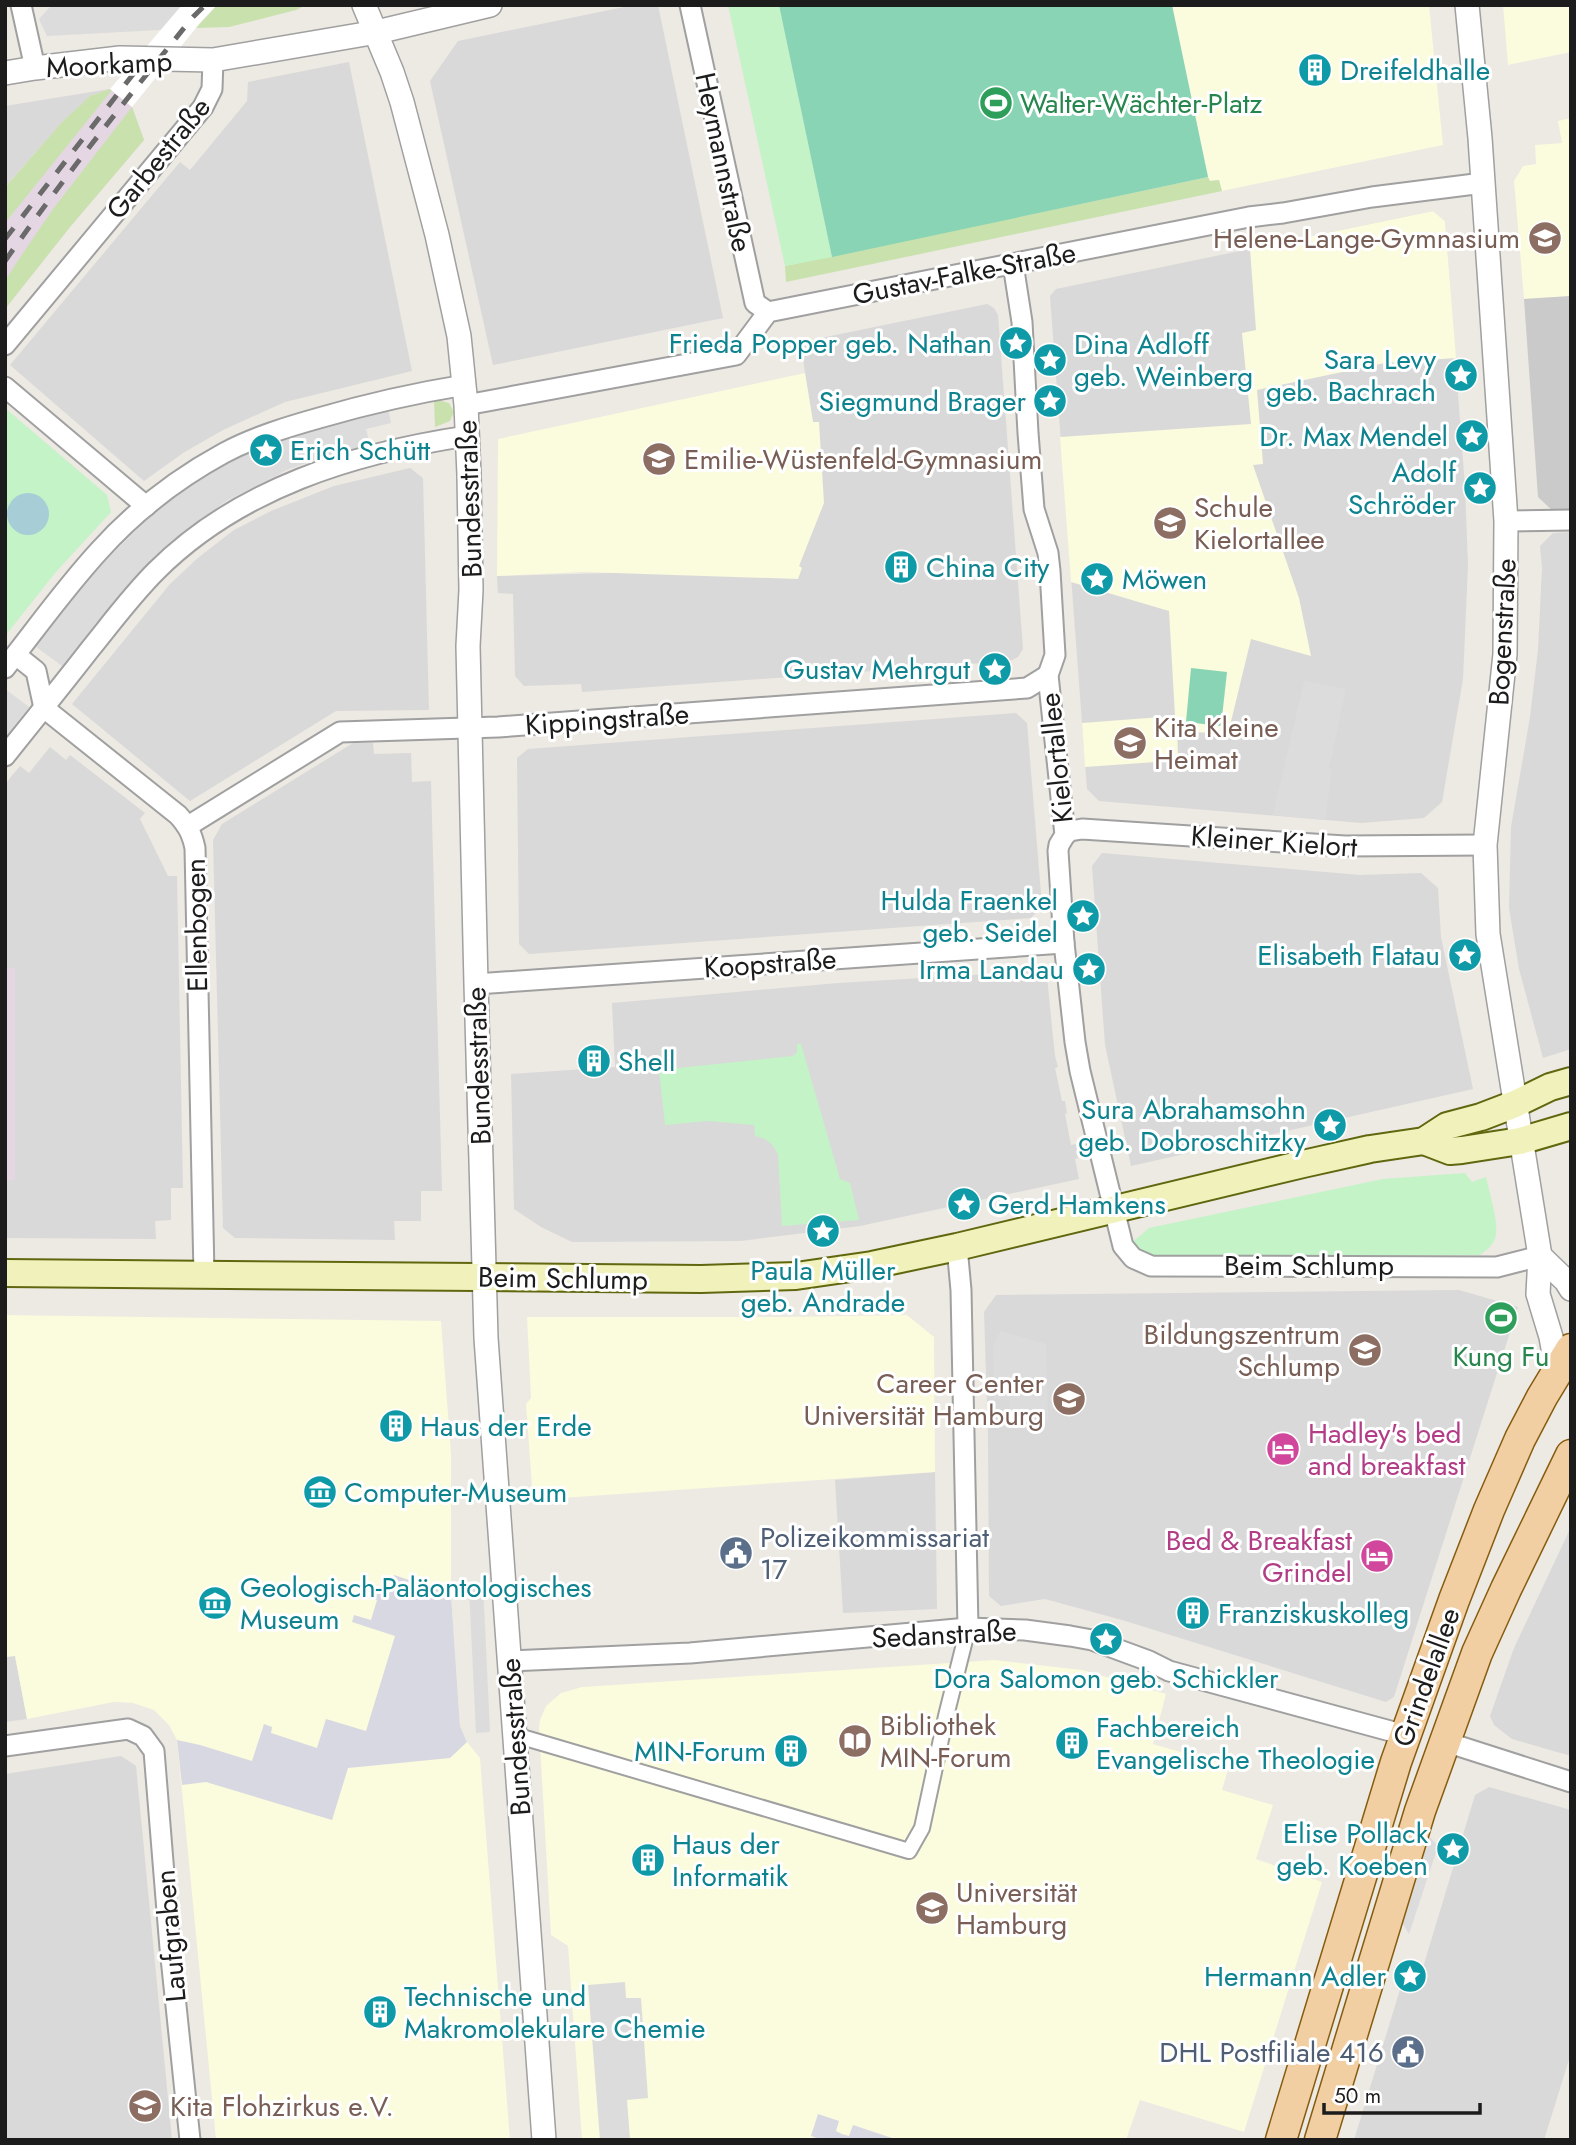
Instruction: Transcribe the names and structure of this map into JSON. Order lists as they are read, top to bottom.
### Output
{
  "streets": {
    "main road": ["Beim Schlump", "Grindelallee"],
    "street": [
      "Moorkamp",
      "Garbestraße",
      "Heymannstraße",
      "Gustav-Falke-Straße",
      "Bundesstraße",
      "Bogenstraße",
      "Kippingstraße",
      "Kielortallee",
      "Kleiner Kielort",
      "Ellenbogen",
      "Koopstraße",
      "Sedanstraße",
      "Laufgraben"
    ]
  },
  "crossings": [
    ["Moorkamp", "Garbestraße"],
    ["Garbestraße", "Bundesstraße"],
    ["Heymannstraße", "Gustav-Falke-Straße"],
    ["Gustav-Falke-Straße", "Bogenstraße"],
    ["Gustav-Falke-Straße", "Kielortallee"],
    ["Bundesstraße", "Kippingstraße"],
    ["Bundesstraße", "Koopstraße"],
    ["Bundesstraße", "Beim Schlump"],
    ["Bundesstraße", "Sedanstraße"],
    ["Bogenstraße", "Kleiner Kielort"],
    ["Bogenstraße", "Beim Schlump"],
    ["Bogenstraße", "Grindelallee"],
    ["Kippingstraße", "Kielortallee"],
    ["Kippingstraße", "Ellenbogen"],
    ["Kielortallee", "Kleiner Kielort"],
    ["Kielortallee", "Koopstraße"],
    ["Kielortallee", "Beim Schlump"],
    ["Ellenbogen", "Beim Schlump"],
    ["Sedanstraße", "Grindelallee"]
  ],
  "places": {
    "building": [
      "Dreifeldhalle",
      "China City",
      "Shell",
      "Haus der Erde",
      "Franziskuskolleg",
      "Fachbereich Evangelische Theologie",
      "MIN-Forum",
      "Haus der Informatik",
      "Technische und Makromolekulare Chemie"
    ],
    "sports": ["Walter-Wächter-Platz", "Kung Fu"],
    "school or university": [
      "Helene-Lange-Gymnasium",
      "Emilie-Wüstenfeld-Gymnasium",
      "Schule Kielortallee",
      "Kita Kleine Heimat",
      "Bildungszentrum Schlump",
      "Career Center Universität Hamburg",
      "Universität Hamburg",
      "Kita Flohzirkus e.V."
    ],
    "place": [
      "Frieda Popper geb. Nathan",
      "Dina Adloff geb. Weinberg",
      "Sara Levy geb. Bachrach",
      "Siegmund Brager",
      "Dr. Max Mendel",
      "Erich Schütt",
      "Adolf Schröder",
      "Möwen",
      "Gustav Mehrgut",
      "Hulda Fraenkel geb. Seidel",
      "Elisabeth Flatau",
      "Irma Landau",
      "Sura Abrahamsohn geb. Dobroschitzky",
      "Gerd Hamkens",
      "Paula Müller geb. Andrade",
      "Dora Salomon geb. Schickler",
      "Elise Pollack geb. Koeben",
      "Hermann Adler"
    ],
    "hotel": ["Hadley's bed and breakfast", "Bed & Breakfast Grindel"],
    "museum": ["Computer-Museum", "Geologisch-Paläontologisches Museum"],
    "public building": ["Polizeikommissariat 17", "DHL Postfiliale 416"],
    "library": ["Bibliothek MIN-Forum"]
  },
  "scale_bar": "50 m"
}
